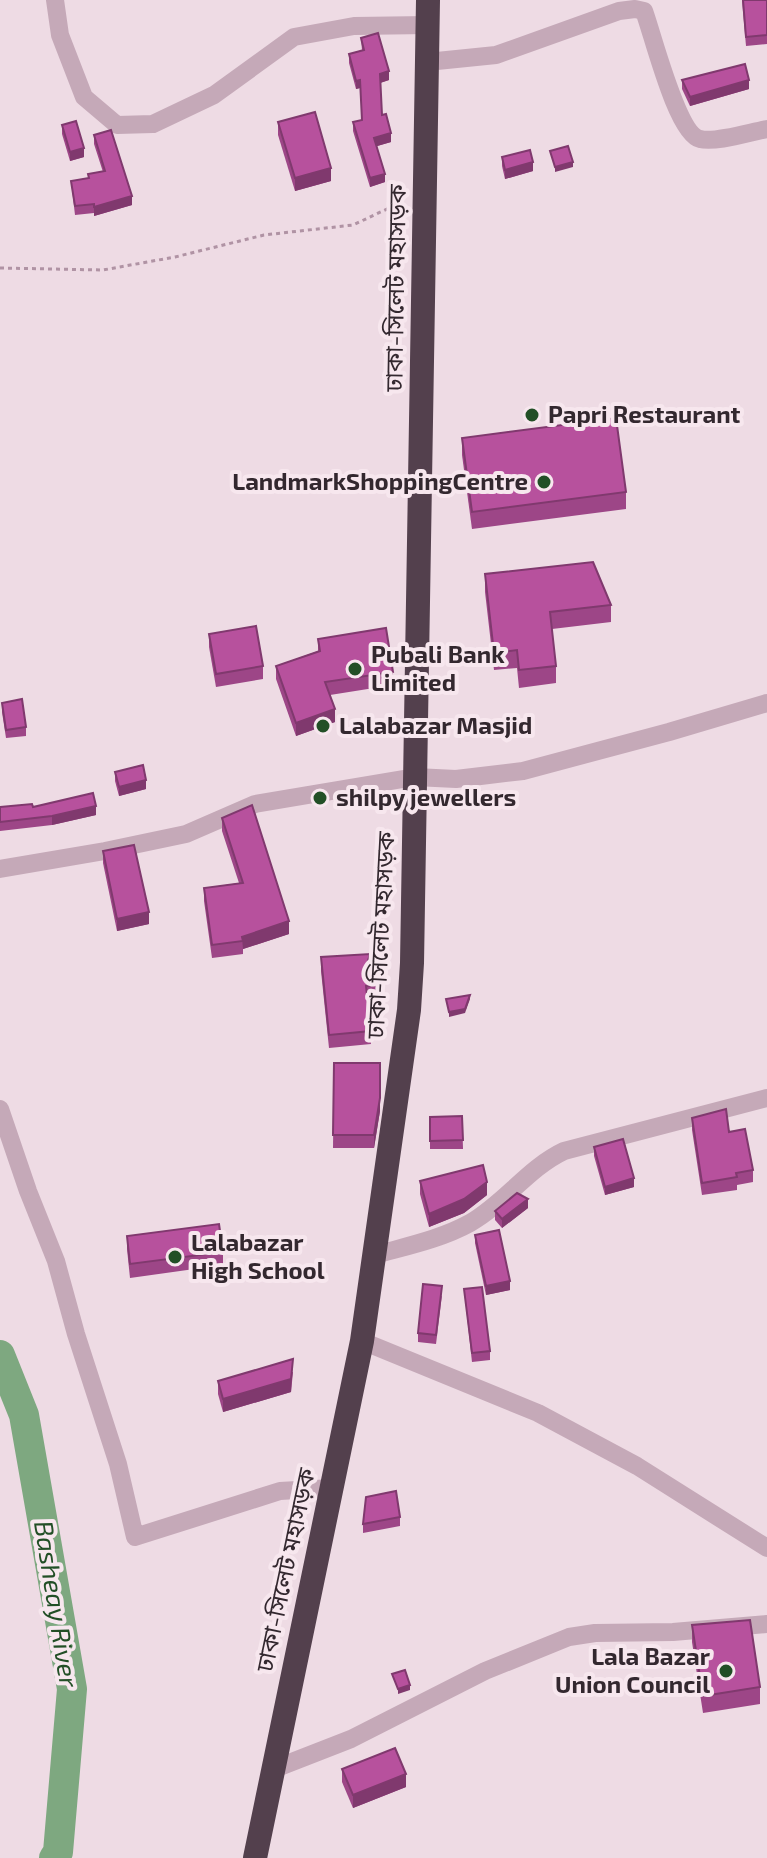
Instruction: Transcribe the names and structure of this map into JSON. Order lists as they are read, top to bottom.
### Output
{
  "streets": {
    "highway": ["ঢাকা-সিলেট মহাসড়ক"]
  },
  "water": ["Basheay River"],
  "places": [
    "Papri Restaurant",
    "LandmarkShoppingCentre",
    "Pubali Bank Limited",
    "Lalabazar Masjid",
    "shilpy jewellers",
    "Lalabazar High School",
    "Lala Bazar Union Council"
  ]
}
